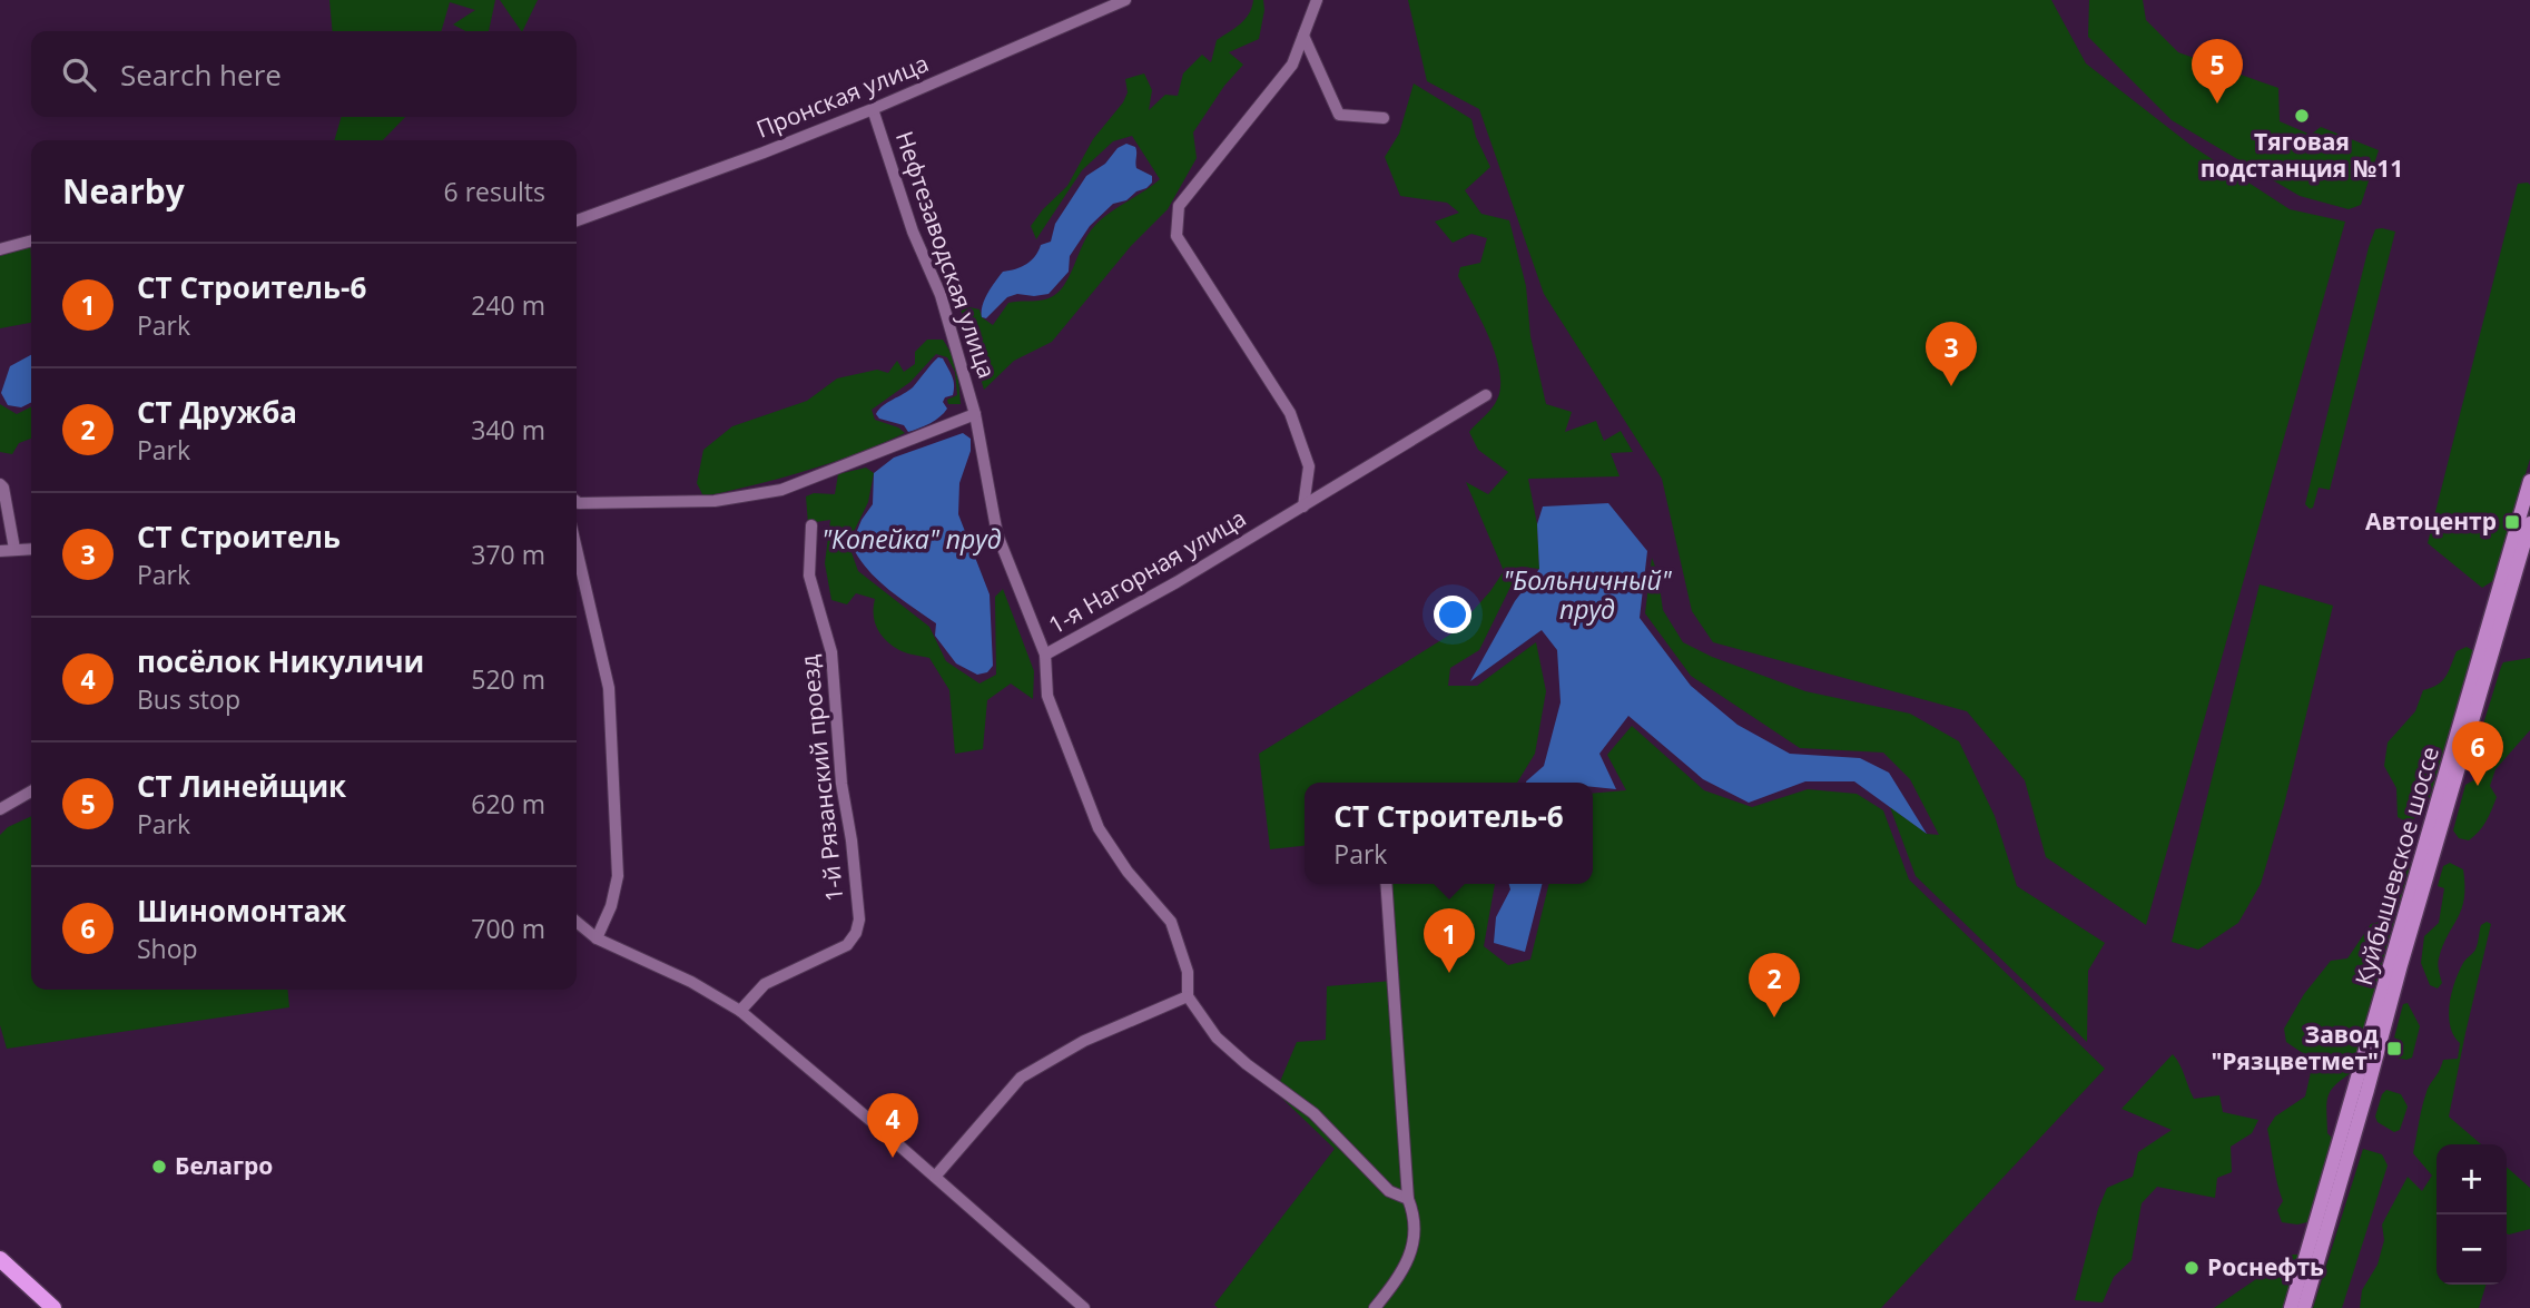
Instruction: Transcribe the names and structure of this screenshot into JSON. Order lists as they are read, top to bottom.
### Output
{
  "streets": {
    "main road": ["Куйбышевское шоссе"],
    "street": [
      "Пронская улица",
      "Нефтезаводская улица",
      "1-я Нагорная улица",
      "1-й Рязанский проезд"
    ]
  },
  "crossings": [
    ["Пронская улица", "Нефтезаводская улица"],
    ["Нефтезаводская улица", "1-я Нагорная улица"]
  ],
  "water": ["\"Копейка\" пруд", "\"Больничный\" пруд"],
  "places": {
    "other": ["Тяговая подстанция №11", "Белагро", "Роснефть"],
    "transit": ["Автоцентр", "Завод \"Рязцветмет\""]
  },
  "page": {
    "search": "Search here",
    "pins": [
      "5",
      "3",
      "6",
      "1",
      "2",
      "4"
    ],
    "heading": ["Nearby", "6 results"],
    "list": [
      {
        "mark": "1",
        "name": "СТ Строитель-6",
        "note": "Park",
        "value": "240 m"
      },
      {
        "mark": "2",
        "name": "СТ Дружба",
        "note": "Park",
        "value": "340 m"
      },
      {
        "mark": "3",
        "name": "СТ Строитель",
        "note": "Park",
        "value": "370 m"
      },
      {
        "mark": "4",
        "name": "посёлок Никуличи",
        "note": "Bus stop",
        "value": "520 m"
      },
      {
        "mark": "5",
        "name": "СТ Линейщик",
        "note": "Park",
        "value": "620 m"
      },
      {
        "mark": "6",
        "name": "Шиномонтаж",
        "note": "Shop",
        "value": "700 m"
      }
    ],
    "popup": ["СТ Строитель-6", "Park"],
    "map_buttons": ["+", "−"]
  }
}
